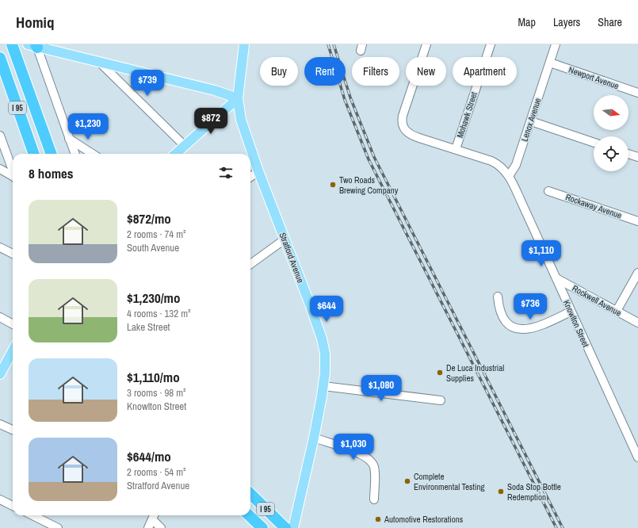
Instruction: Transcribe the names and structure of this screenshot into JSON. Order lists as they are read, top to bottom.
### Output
{
  "streets": {
    "highway": ["I 95"],
    "main road": ["Stratford Avenue"],
    "street": [
      "Newport Avenue",
      "Mohawk Street",
      "Lenox Avenue",
      "Rockaway Avenue",
      "Rockwell Avenue",
      "Knowlton Street"
    ]
  },
  "crossings": [
    ["Newport Avenue", "Lenox Avenue"],
    ["I 95", "Stratford Avenue"],
    ["Mohawk Street", "Knowlton Street"],
    ["Lenox Avenue", "Knowlton Street"],
    ["Rockwell Avenue", "Knowlton Street"]
  ],
  "places": [
    "Two Roads Brewing Company",
    "De Luca Industrial Supplies",
    "Complete Environmental Testing",
    "Soda Stop Bottle Redemption",
    "Automotive Restorations"
  ],
  "north": "right",
  "page": {
    "header": "Homiq",
    "nav": ["Map", "Layers", "Share"],
    "chip": [
      "Buy",
      "Rent",
      "Filters",
      "New",
      "Apartment"
    ],
    "price": [
      "$739",
      "$872",
      "$1,230",
      "$1,110",
      "$736",
      "$644",
      "$1,080",
      "$1,030"
    ],
    "heading": "8 homes",
    "list": [
      {
        "name": "$872/mo",
        "note": "2 rooms · 74 m² · South Avenue"
      },
      {
        "name": "$1,230/mo",
        "note": "4 rooms · 132 m² · Lake Street"
      },
      {
        "name": "$1,110/mo",
        "note": "3 rooms · 98 m² · Knowlton Street"
      },
      {
        "name": "$644/mo",
        "note": "2 rooms · 54 m² · Stratford Avenue"
      }
    ]
  }
}
